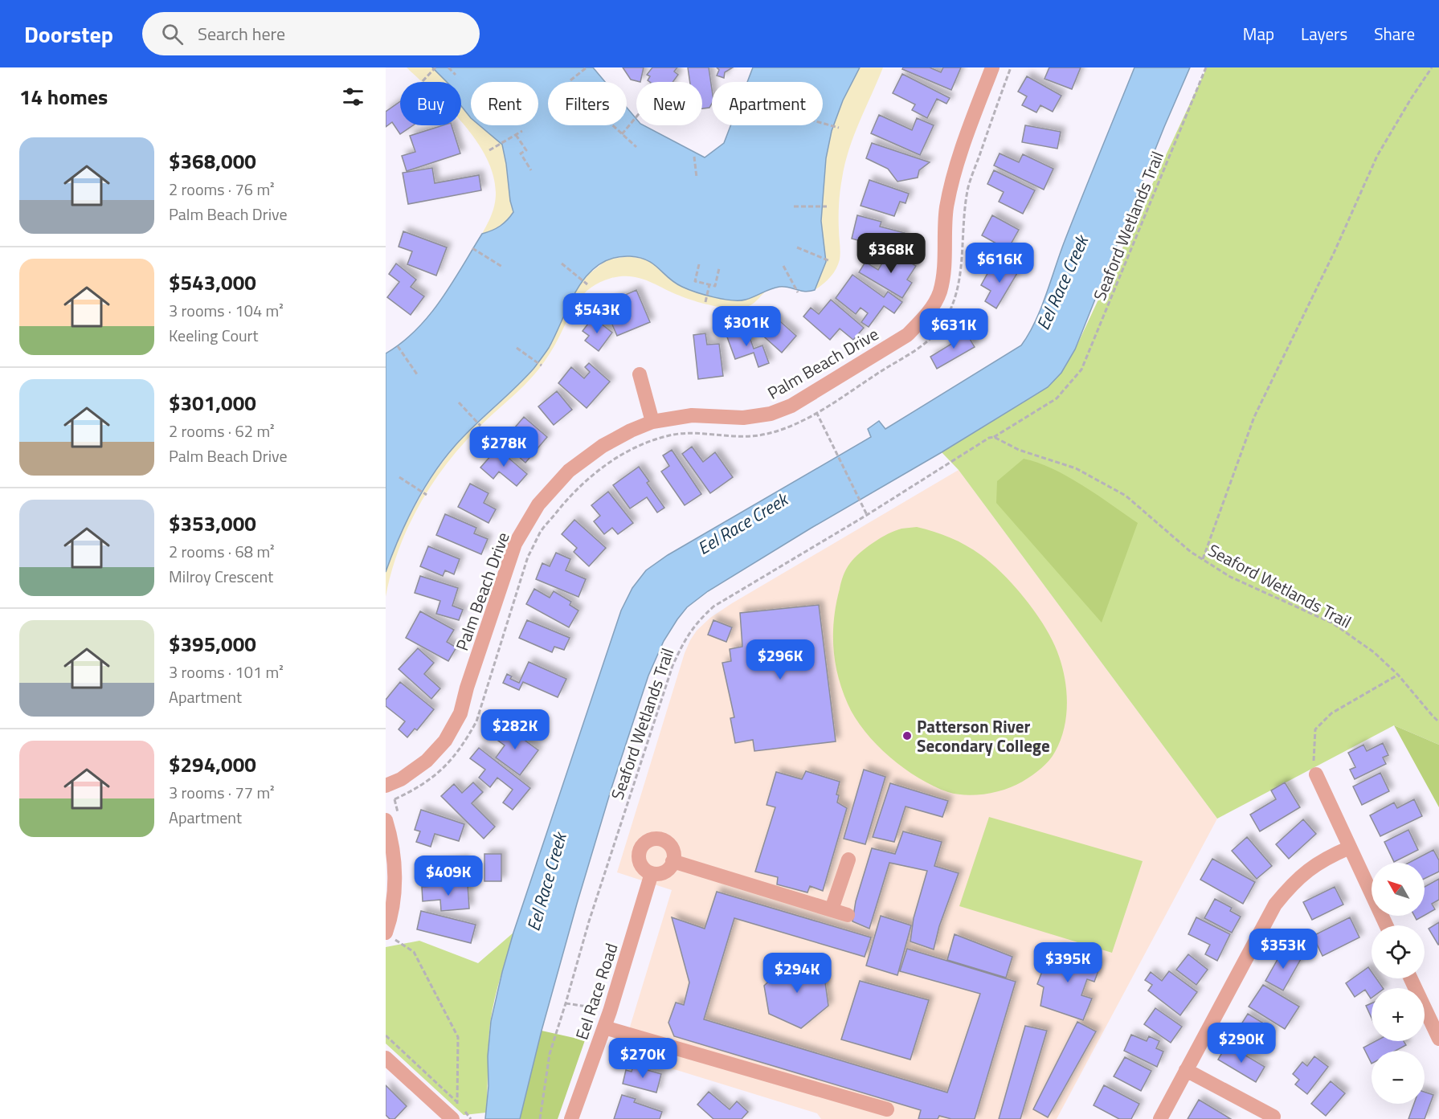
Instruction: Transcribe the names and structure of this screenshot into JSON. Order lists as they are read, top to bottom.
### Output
{
  "streets": {
    "street": ["Palm Beach Drive", "Eel Race Road"],
    "path": ["Seaford Wetlands Trail"]
  },
  "water": ["Eel Race Creek"],
  "places": ["Patterson River Secondary College"],
  "north": "top left",
  "page": {
    "header": "Doorstep",
    "search": "Search here",
    "nav": ["Map", "Layers", "Share"],
    "heading": "14 homes",
    "chip": [
      "Buy",
      "Rent",
      "Filters",
      "New",
      "Apartment"
    ],
    "list": [
      {
        "name": "$368,000",
        "note": "2 rooms · 76 m² · Palm Beach Drive"
      },
      {
        "name": "$543,000",
        "note": "3 rooms · 104 m² · Keeling Court"
      },
      {
        "name": "$301,000",
        "note": "2 rooms · 62 m² · Palm Beach Drive"
      },
      {
        "name": "$353,000",
        "note": "2 rooms · 68 m² · Milroy Crescent"
      },
      {
        "name": "$395,000",
        "note": "3 rooms · 101 m² · Apartment"
      },
      {
        "name": "$294,000",
        "note": "3 rooms · 77 m² · Apartment"
      }
    ],
    "price": [
      "$368K",
      "$616K",
      "$543K",
      "$301K",
      "$631K",
      "$278K",
      "$296K",
      "$282K",
      "$409K",
      "$353K",
      "$395K",
      "$294K",
      "$290K",
      "$270K"
    ],
    "map_buttons": ["+", "−"]
  }
}
